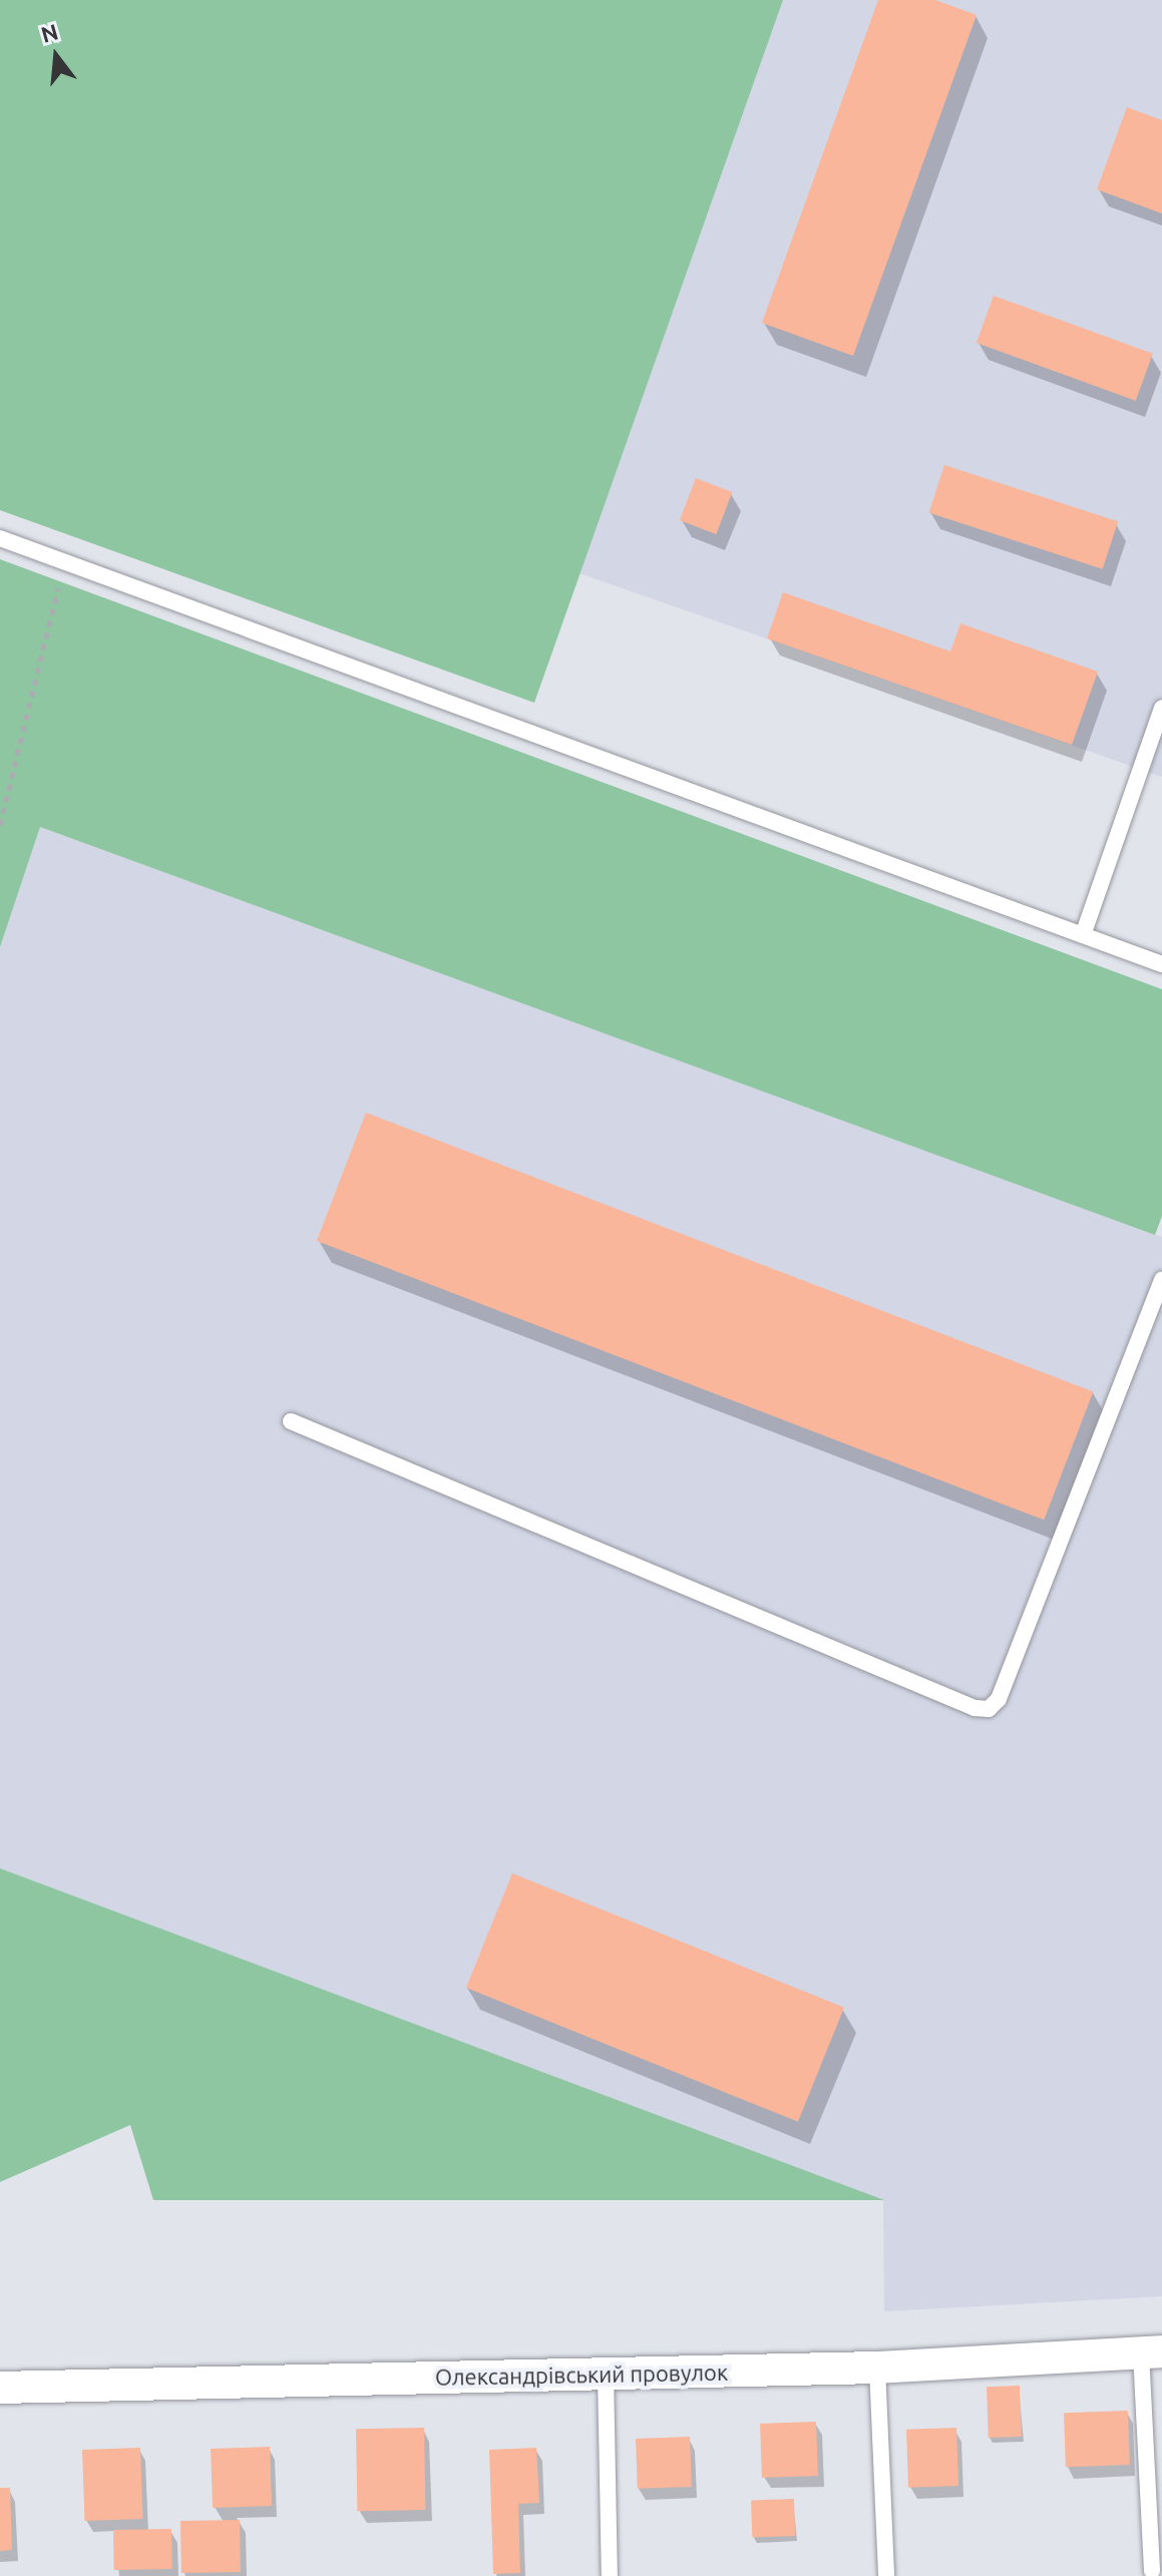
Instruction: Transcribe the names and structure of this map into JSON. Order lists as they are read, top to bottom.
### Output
{
  "streets": {
    "street": ["Олександрівський провулок"]
  },
  "north": "top"
}
